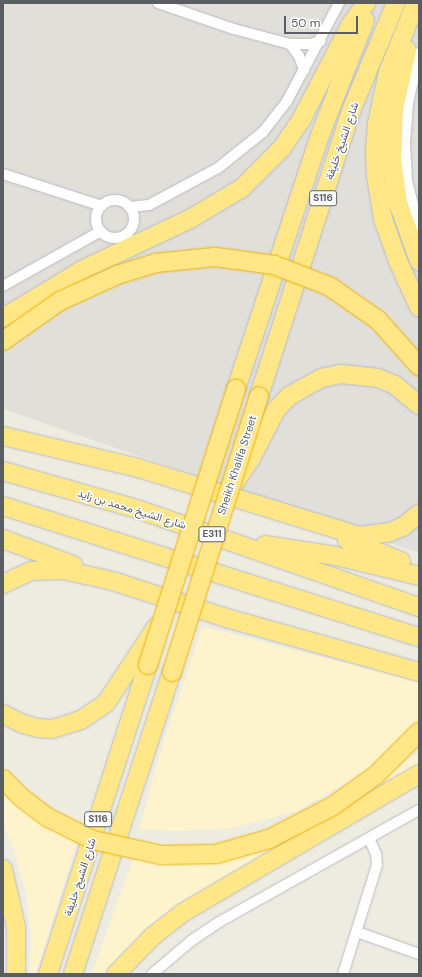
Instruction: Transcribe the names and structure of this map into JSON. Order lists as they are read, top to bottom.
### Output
{
  "streets": {
    "highway": [
      "شارع الشيخ خليفة",
      "S116",
      "Sheikh Khalifa Street",
      "شارع الشيخ محمد بن زايد",
      "E311"
    ]
  },
  "crossings": [
    ["شارع الشيخ خليفة", "Sheikh Khalifa Street"]
  ],
  "scale_bar": "50 m"
}
